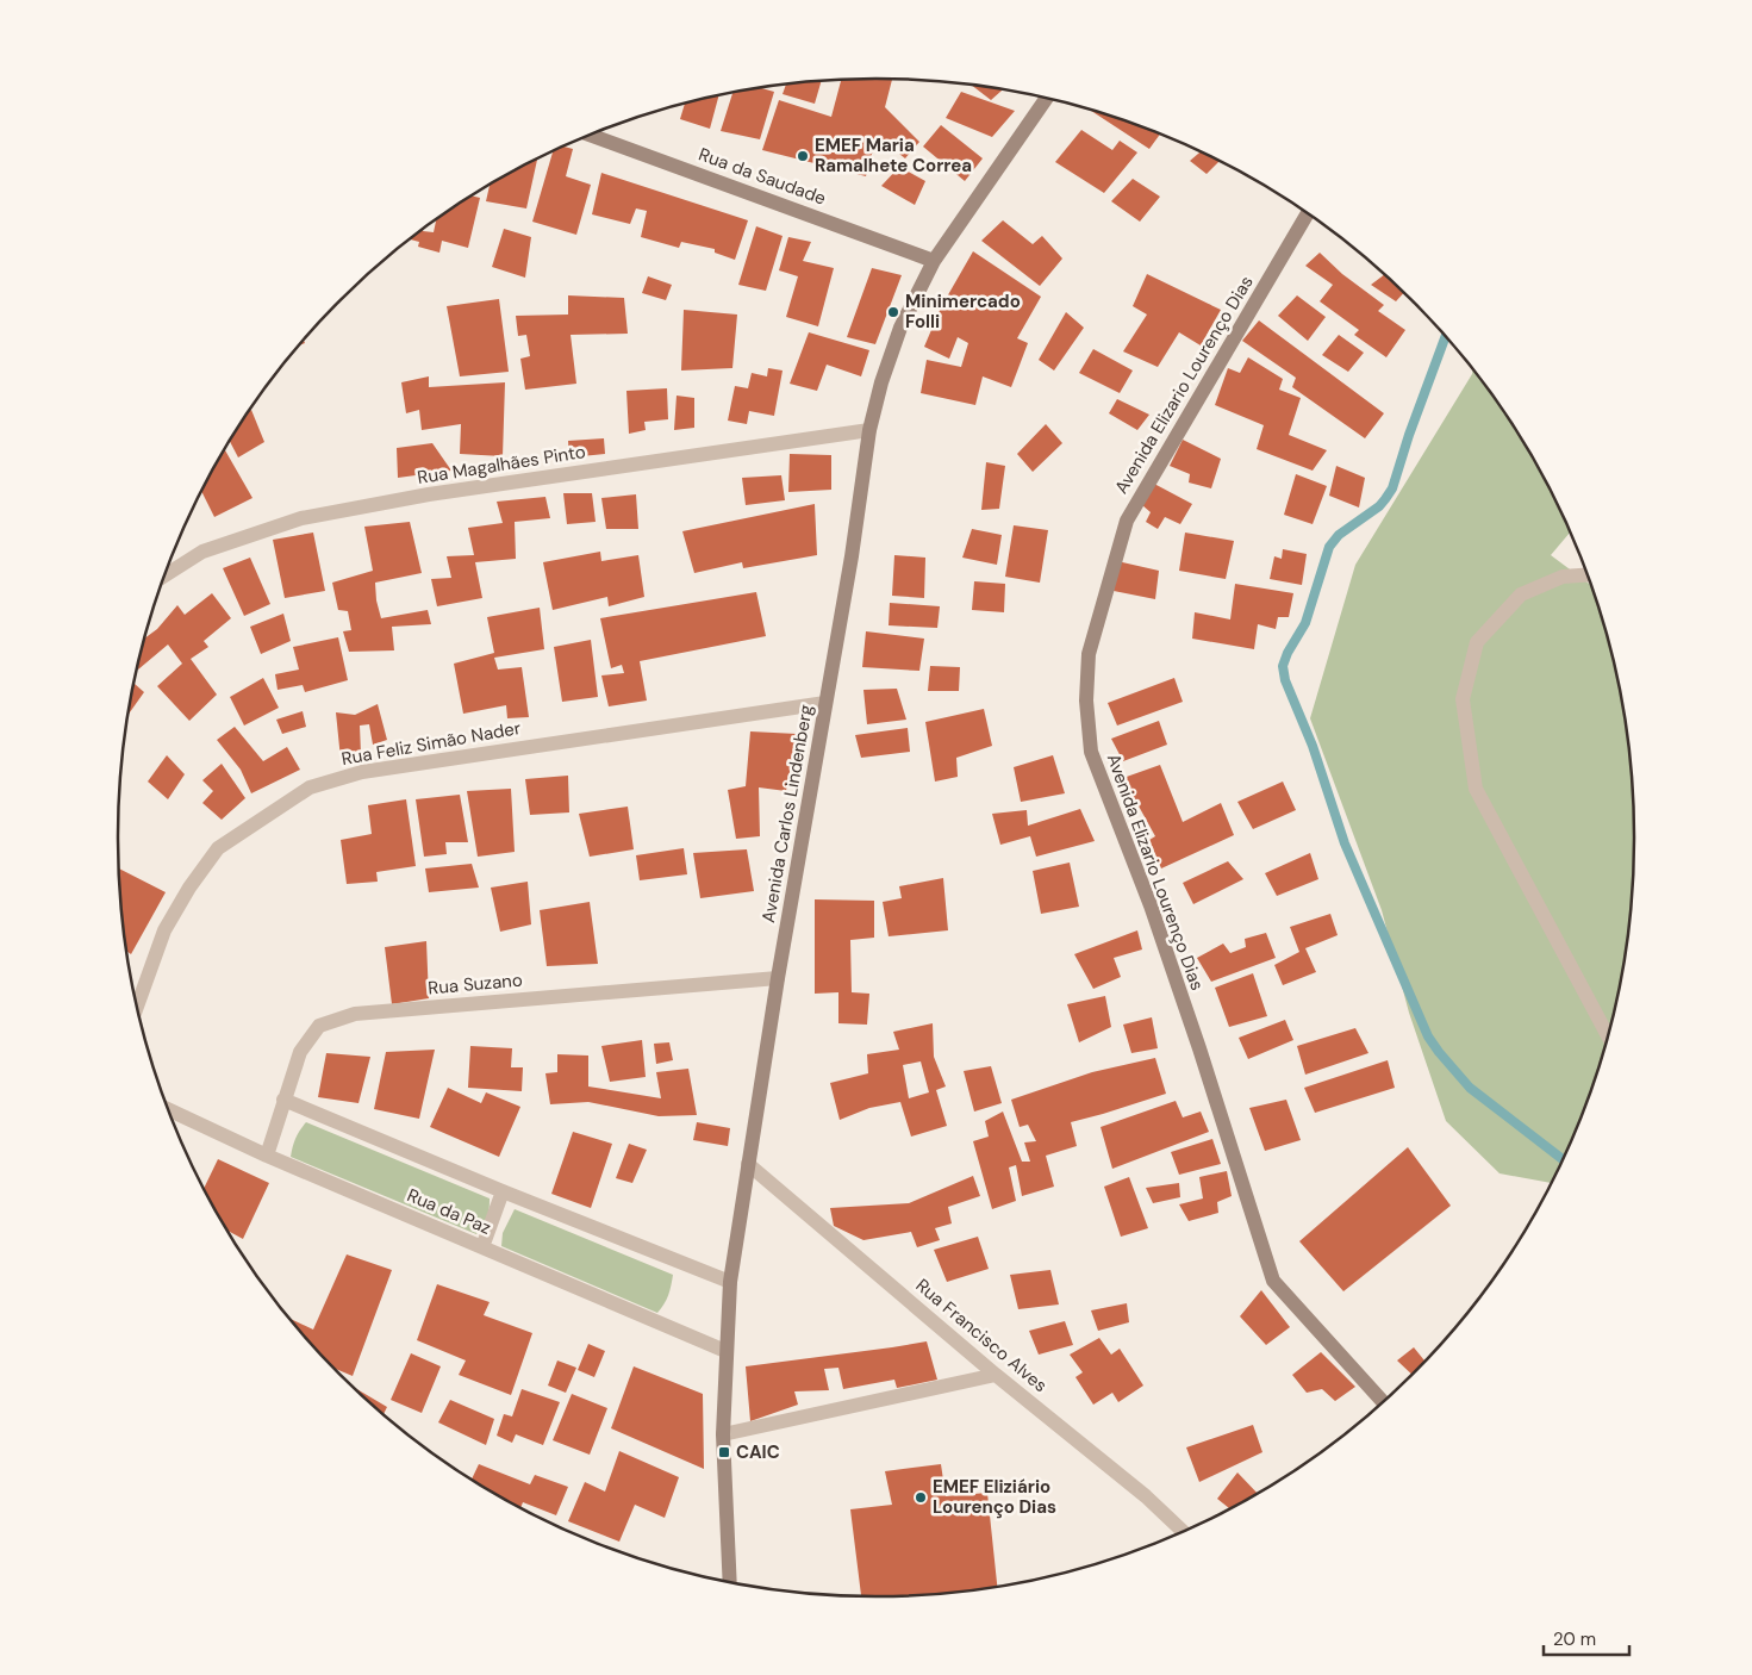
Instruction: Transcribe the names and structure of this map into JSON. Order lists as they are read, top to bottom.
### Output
{
  "streets": {
    "street": [
      "Rua da Saudade",
      "Avenida Elizario Lourenço Dias",
      "Rua Magalhães Pinto",
      "Rua Feliz Simão Nader",
      "Avenida Carlos Lindenberg",
      "Rua Suzano",
      "Rua da Paz",
      "Rua Francisco Alves"
    ]
  },
  "crossings": [
    ["Rua da Saudade", "Avenida Carlos Lindenberg"],
    ["Rua Magalhães Pinto", "Avenida Carlos Lindenberg"],
    ["Rua Feliz Simão Nader", "Avenida Carlos Lindenberg"],
    ["Avenida Carlos Lindenberg", "Rua Suzano"],
    ["Avenida Carlos Lindenberg", "Rua da Paz"],
    ["Avenida Carlos Lindenberg", "Rua Francisco Alves"],
    ["Rua Suzano", "Rua da Paz"]
  ],
  "places": {
    "other": ["EMEF Maria Ramalhete Correa", "Minimercado Folli", "EMEF Eliziário Lourenço Dias"],
    "transit": ["CAIC"]
  },
  "scale_bar": "20 m"
}
